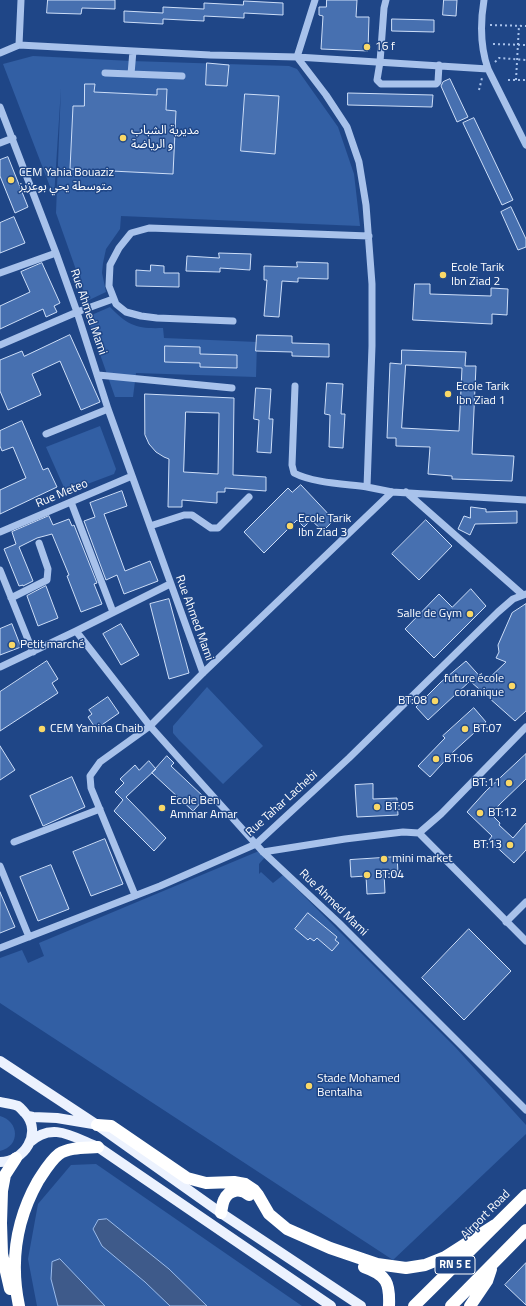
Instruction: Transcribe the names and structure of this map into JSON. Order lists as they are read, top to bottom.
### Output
{
  "streets": {
    "highway": ["Airport Road", "RN 5 E"],
    "street": ["Rue Ahmed Mami", "Rue Meteo", "Rue Tahar Lachebi"]
  },
  "crossings": [
    ["Rue Ahmed Mami", "Rue Meteo"],
    ["Rue Ahmed Mami", "Rue Tahar Lachebi"]
  ],
  "places": [
    "16 f",
    "مديرية الشباب و الرياضة",
    "CEM Yahia Bouaziz متوسطة يحي بوعزيز",
    "Ecole Tarik Ibn Ziad 2",
    "Ecole Tarik Ibn Ziad 1",
    "Ecole Tarik Ibn Ziad 3",
    "Salle de Gym",
    "Petit marché",
    "future école coranique",
    "BT:08",
    "CEM Yamina Chaib",
    "BT:07",
    "BT:06",
    "BT:11",
    "BT:05",
    "Ecole Ben Ammar Amar",
    "BT:12",
    "BT:13",
    "mini market",
    "BT:04",
    "Stade Mohamed Bentalha"
  ]
}
